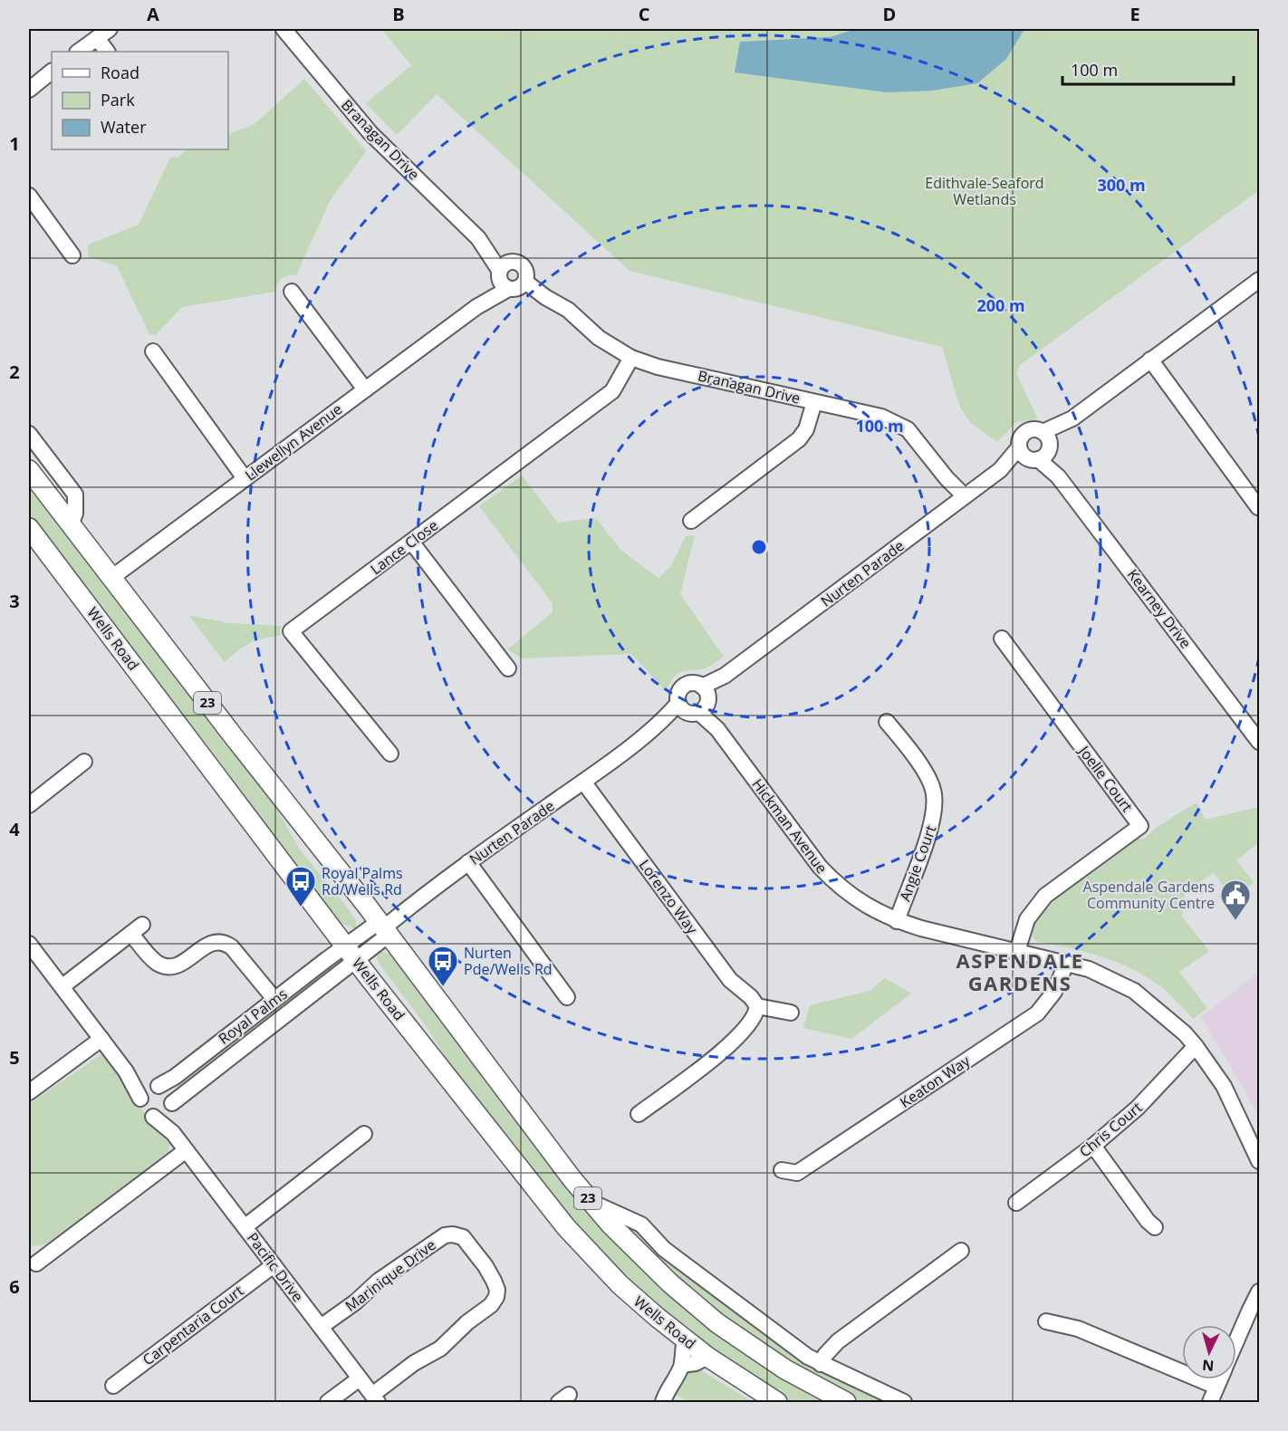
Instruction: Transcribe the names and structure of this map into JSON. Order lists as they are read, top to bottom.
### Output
{
  "streets": {
    "main road": ["Wells Road", "23"],
    "street": [
      "Branagan Drive",
      "Llewellyn Avenue",
      "Lance Close",
      "Nurten Parade",
      "Kearney Drive",
      "Joelle Court",
      "Hickman Avenue",
      "Angie Court",
      "Lorenzo Way",
      "Royal Palms",
      "Keaton Way",
      "Chris Court",
      "Pacific Drive",
      "Marinique Drive",
      "Carpentaria Court"
    ]
  },
  "crossings": [
    ["Branagan Drive", "Llewellyn Avenue"],
    ["Branagan Drive", "Lance Close"],
    ["Branagan Drive", "Nurten Parade"],
    ["Llewellyn Avenue", "23"],
    ["Nurten Parade", "Kearney Drive"],
    ["Nurten Parade", "Wells Road"],
    ["Nurten Parade", "23"],
    ["Nurten Parade", "Hickman Avenue"],
    ["Nurten Parade", "Lorenzo Way"],
    ["Nurten Parade", "Royal Palms"],
    ["Wells Road", "Royal Palms"],
    ["Joelle Court", "Hickman Avenue"],
    ["Hickman Avenue", "Angie Court"],
    ["Hickman Avenue", "Keaton Way"],
    ["Hickman Avenue", "Chris Court"],
    ["Royal Palms", "Pacific Drive"],
    ["Pacific Drive", "Marinique Drive"],
    ["Pacific Drive", "Carpentaria Court"]
  ],
  "districts": ["ASPENDALE GARDENS"],
  "parks": ["Edithvale-Seaford Wetlands"],
  "places": {
    "bus stop": ["Royal Palms Rd/Wells Rd", "Nurten Pde/Wells Rd"],
    "public building": ["Aspendale Gardens Community Centre"]
  },
  "legend": ["Road", "Park", "Water"],
  "scale_bar": "100 m",
  "north": "bottom",
  "grid": {
    "columns": [
      "A",
      "B",
      "C",
      "D",
      "E"
    ],
    "rows": [
      "1",
      "2",
      "3",
      "4",
      "5",
      "6"
    ]
  },
  "rings": ["300 m", "200 m", "100 m"]
}
